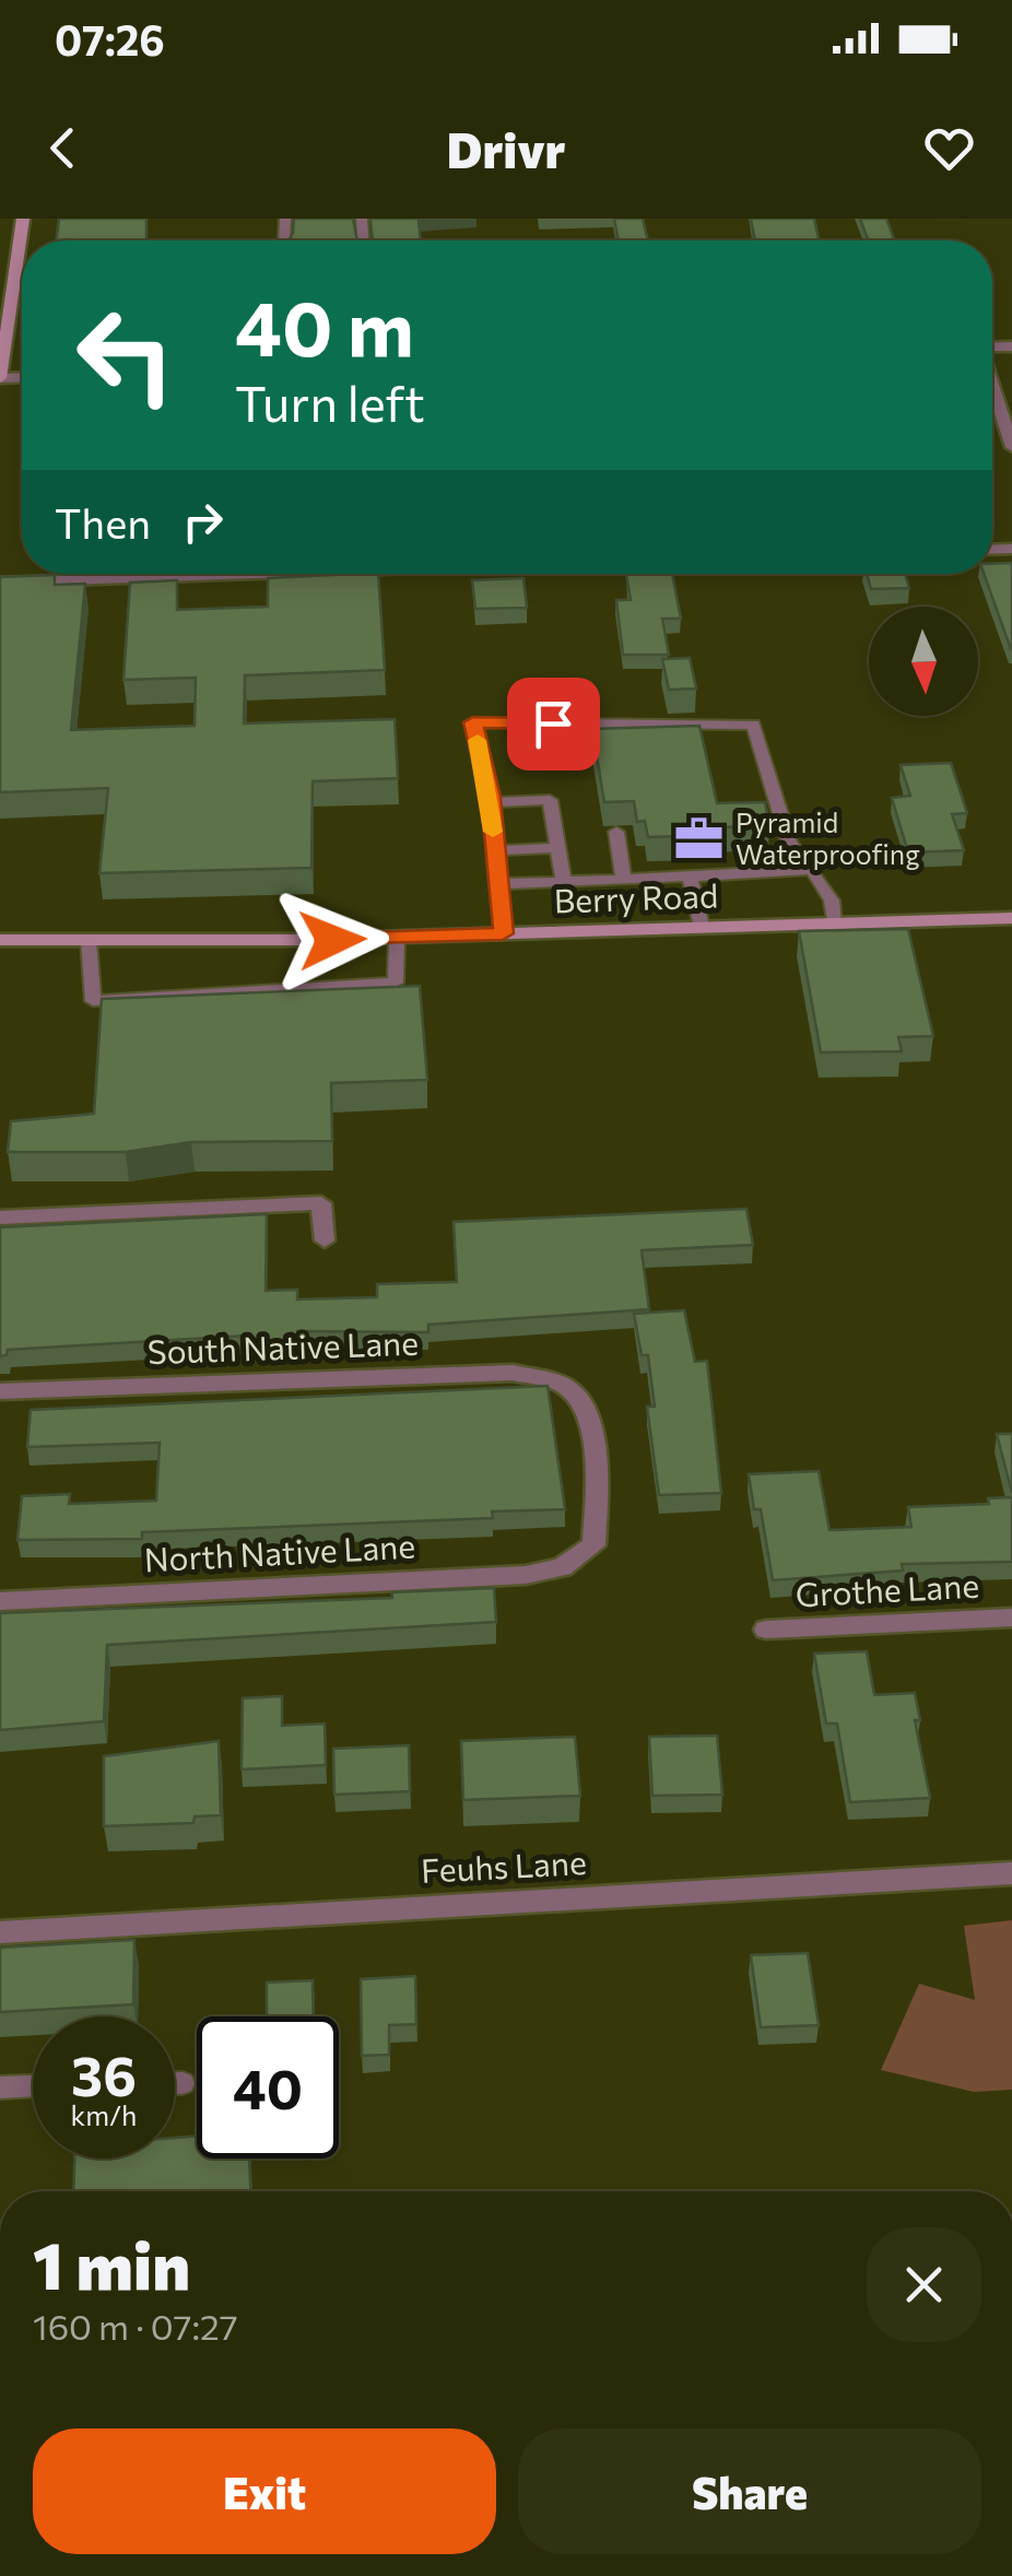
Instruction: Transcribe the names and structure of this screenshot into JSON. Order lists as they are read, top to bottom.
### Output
{
  "streets": {
    "street": [
      "Berry Road",
      "South Native Lane",
      "North Native Lane",
      "Grothe Lane",
      "Feuhs Lane"
    ]
  },
  "crossings": [
    ["South Native Lane", "North Native Lane"]
  ],
  "places": {
    "office": ["Pyramid Waterproofing"]
  },
  "north": "bottom",
  "page": {
    "status": "07:26",
    "header": "Drivr",
    "turn": ["40 m", "Turn left"],
    "then": "Then",
    "speed": "36 km/h",
    "limit": "40",
    "heading": ["1 min", "160 m · 07:27"],
    "buttons": ["Exit", "Share"]
  }
}
